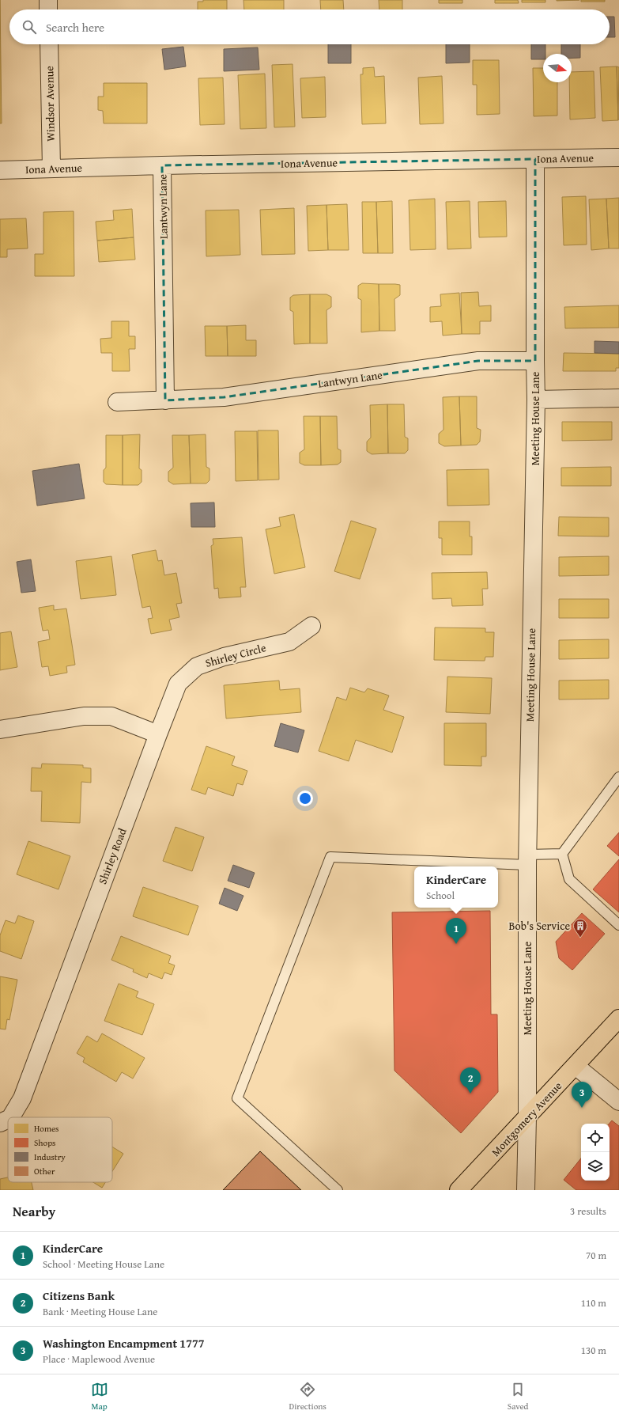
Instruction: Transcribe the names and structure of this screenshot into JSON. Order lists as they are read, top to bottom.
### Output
{
  "streets": {
    "main road": ["Montgomery Avenue"],
    "street": [
      "Windsor Avenue",
      "Iona Avenue",
      "Lantwyn Lane",
      "Meeting House Lane",
      "Shirley Circle",
      "Shirley Road"
    ]
  },
  "crossings": [
    ["Windsor Avenue", "Iona Avenue"],
    ["Iona Avenue", "Lantwyn Lane"],
    ["Iona Avenue", "Meeting House Lane"],
    ["Lantwyn Lane", "Meeting House Lane"],
    ["Meeting House Lane", "Montgomery Avenue"],
    ["Shirley Circle", "Shirley Road"]
  ],
  "places": {
    "building": ["Bob's Service"]
  },
  "legend": [
    "Homes",
    "Shops",
    "Industry",
    "Other"
  ],
  "north": "right",
  "page": {
    "search": "Search here",
    "popup": ["KinderCare", "School"],
    "pins": ["1", "2", "3"],
    "heading": ["Nearby", "3 results"],
    "list": [
      {
        "mark": "1",
        "name": "KinderCare",
        "note": "School · Meeting House Lane",
        "value": "70 m"
      },
      {
        "mark": "2",
        "name": "Citizens Bank",
        "note": "Bank · Meeting House Lane",
        "value": "110 m"
      },
      {
        "mark": "3",
        "name": "Washington Encampment 1777",
        "note": "Place · Maplewood Avenue",
        "value": "130 m"
      }
    ],
    "nav": ["Map", "Directions", "Saved"]
  }
}
